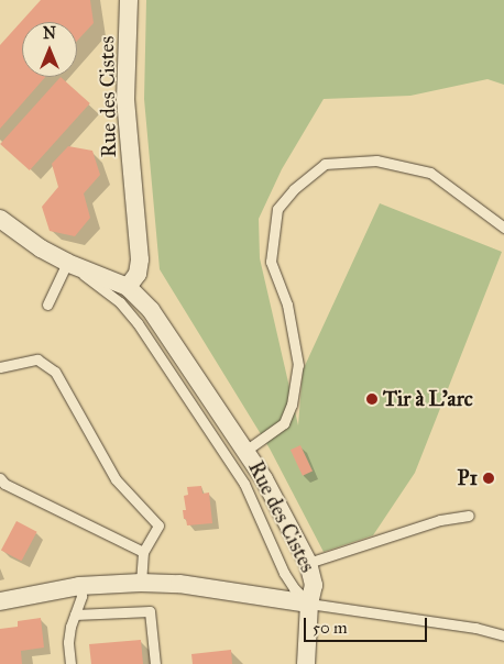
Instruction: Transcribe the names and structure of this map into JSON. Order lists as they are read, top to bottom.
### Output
{
  "streets": {
    "street": ["Rue des Cistes"]
  },
  "places": ["Tir à L'arc", "P1"],
  "scale_bar": "50 m",
  "north": "top"
}
